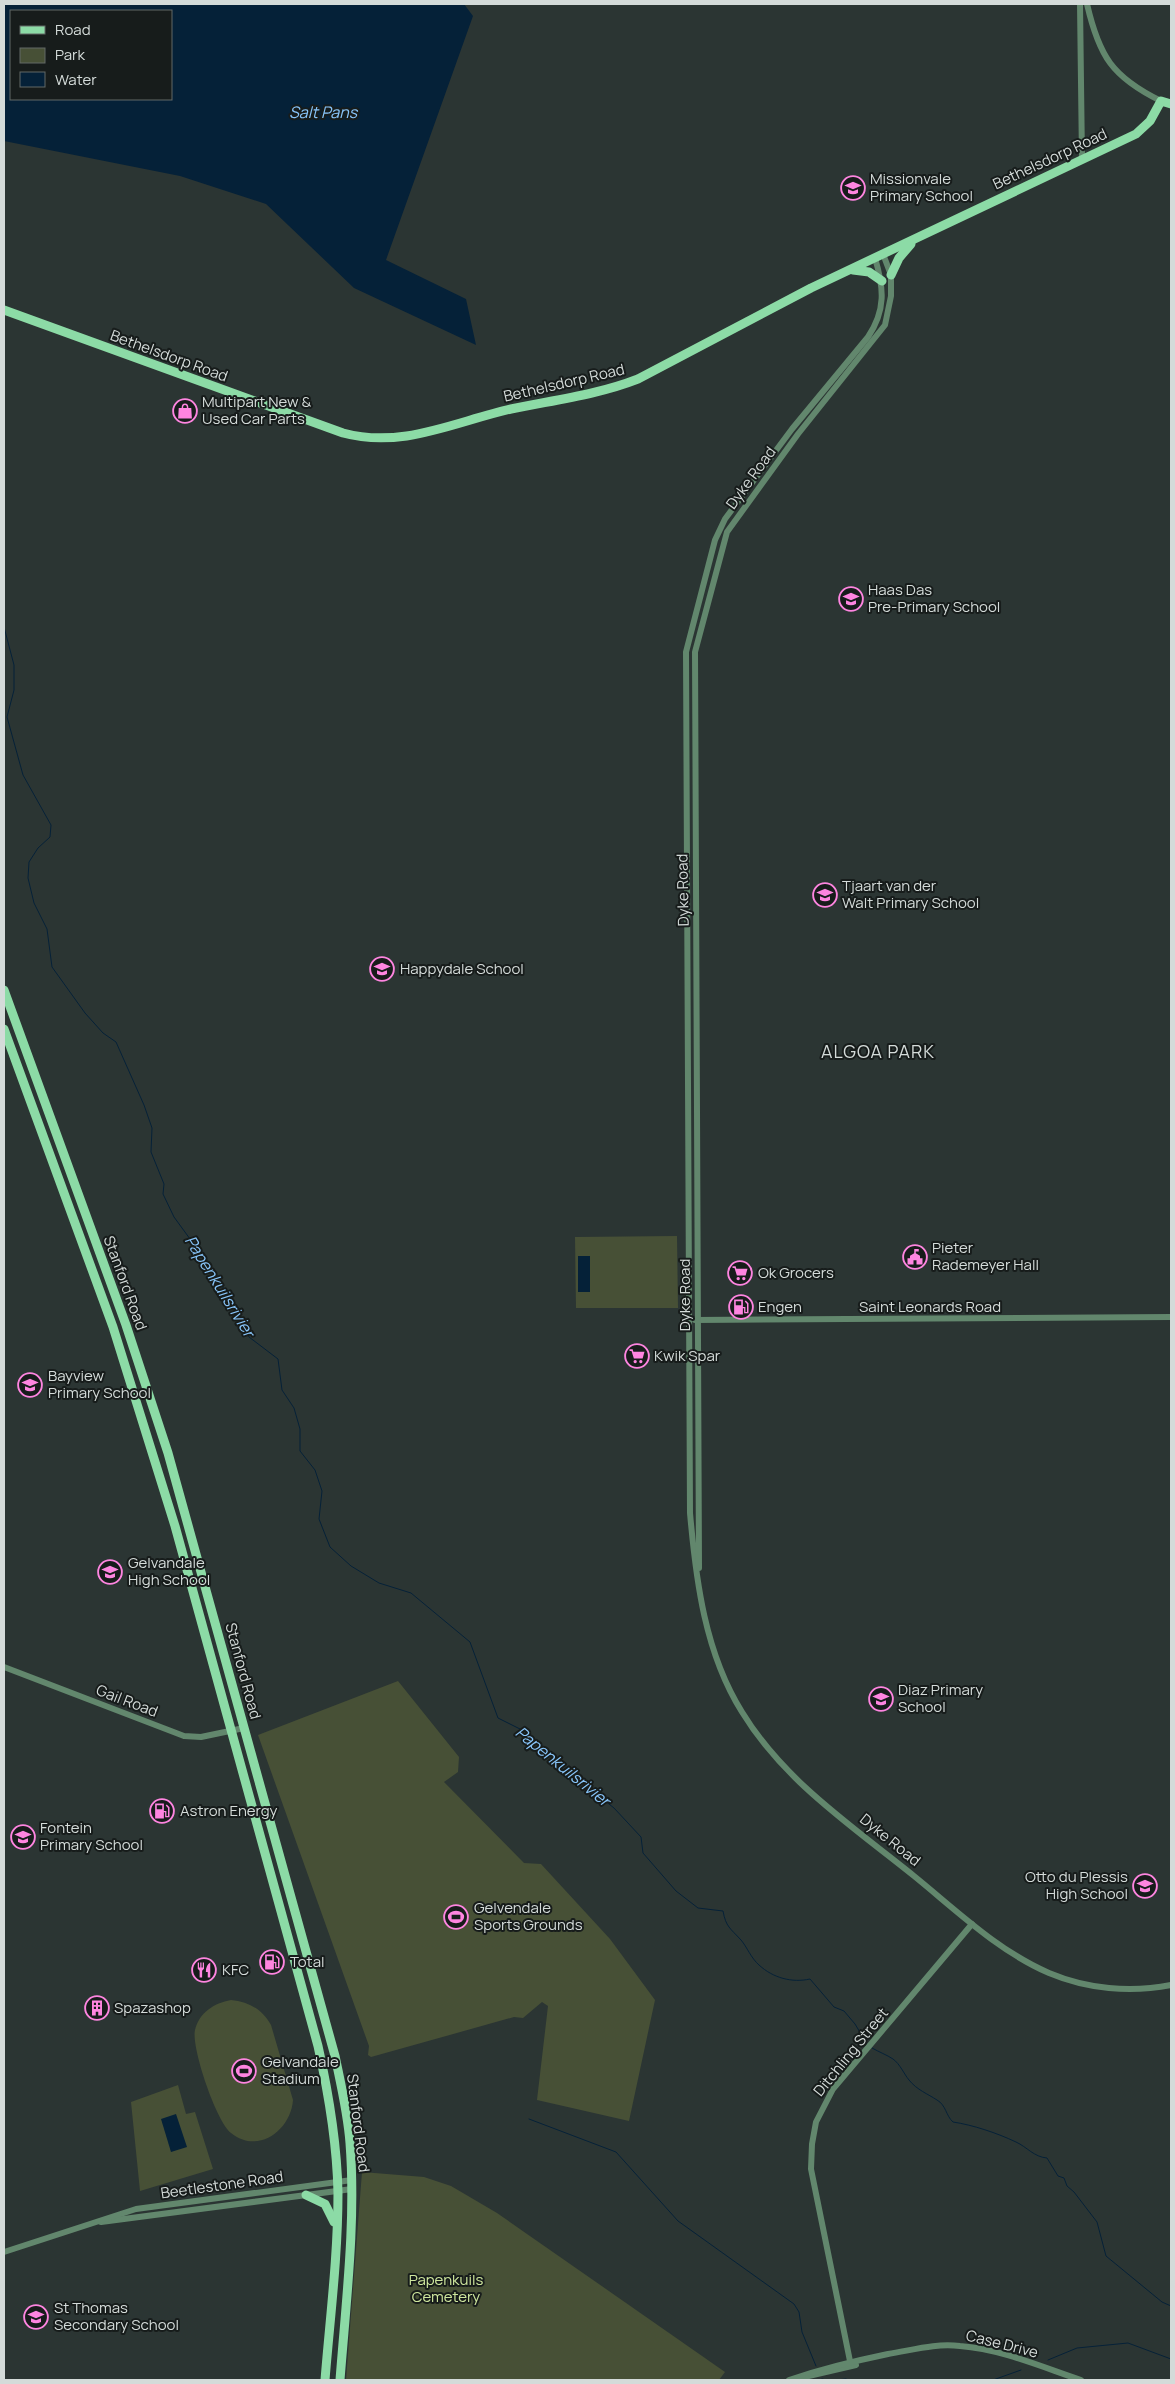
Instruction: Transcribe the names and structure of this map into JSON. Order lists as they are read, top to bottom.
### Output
{
  "streets": {
    "main road": ["Bethelsdorp Road", "Stanford Road"],
    "street": [
      "Dyke Road",
      "Saint Leonards Road",
      "Gail Road",
      "Ditchling Street",
      "Beetlestone Road",
      "Case Drive"
    ]
  },
  "crossings": [
    ["Bethelsdorp Road", "Dyke Road"],
    ["Dyke Road", "Saint Leonards Road"],
    ["Dyke Road", "Ditchling Street"],
    ["Stanford Road", "Gail Road"],
    ["Stanford Road", "Beetlestone Road"],
    ["Ditchling Street", "Case Drive"]
  ],
  "districts": ["ALGOA PARK"],
  "water": ["Salt Pans", "Papenkuilsrivier"],
  "parks": ["Papenkuils Cemetery"],
  "places": {
    "school or university": [
      "Missionvale Primary School",
      "Haas Das Pre-Primary School",
      "Tjaart van der Walt Primary School",
      "Happydale School",
      "Bayview Primary School",
      "Gelvandale High School",
      "Diaz Primary School",
      "Fontein Primary School",
      "Otto du Plessis High School",
      "St Thomas Secondary School"
    ],
    "shop": ["Multipart New & Used Car Parts"],
    "public building": ["Pieter Rademeyer Hall"],
    "supermarket": ["Ok Grocers", "Kwik Spar"],
    "fuel station": ["Engen", "Astron Energy", "Total"],
    "sports": ["Gelvendale Sports Grounds", "Gelvandale Stadium"],
    "restaurant": ["KFC"],
    "building": ["Spazashop"]
  },
  "legend": ["Road", "Park", "Water"]
}
